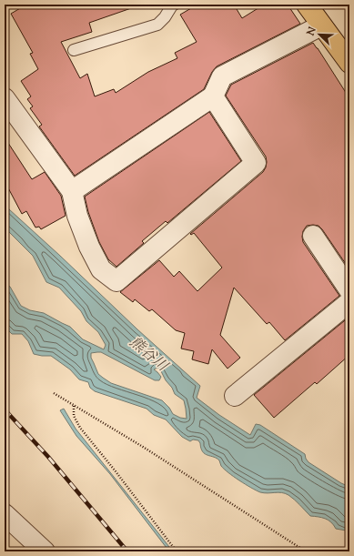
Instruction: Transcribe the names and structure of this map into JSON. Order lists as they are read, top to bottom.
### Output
{
  "water": ["熊谷川"],
  "north": "top left"
}
